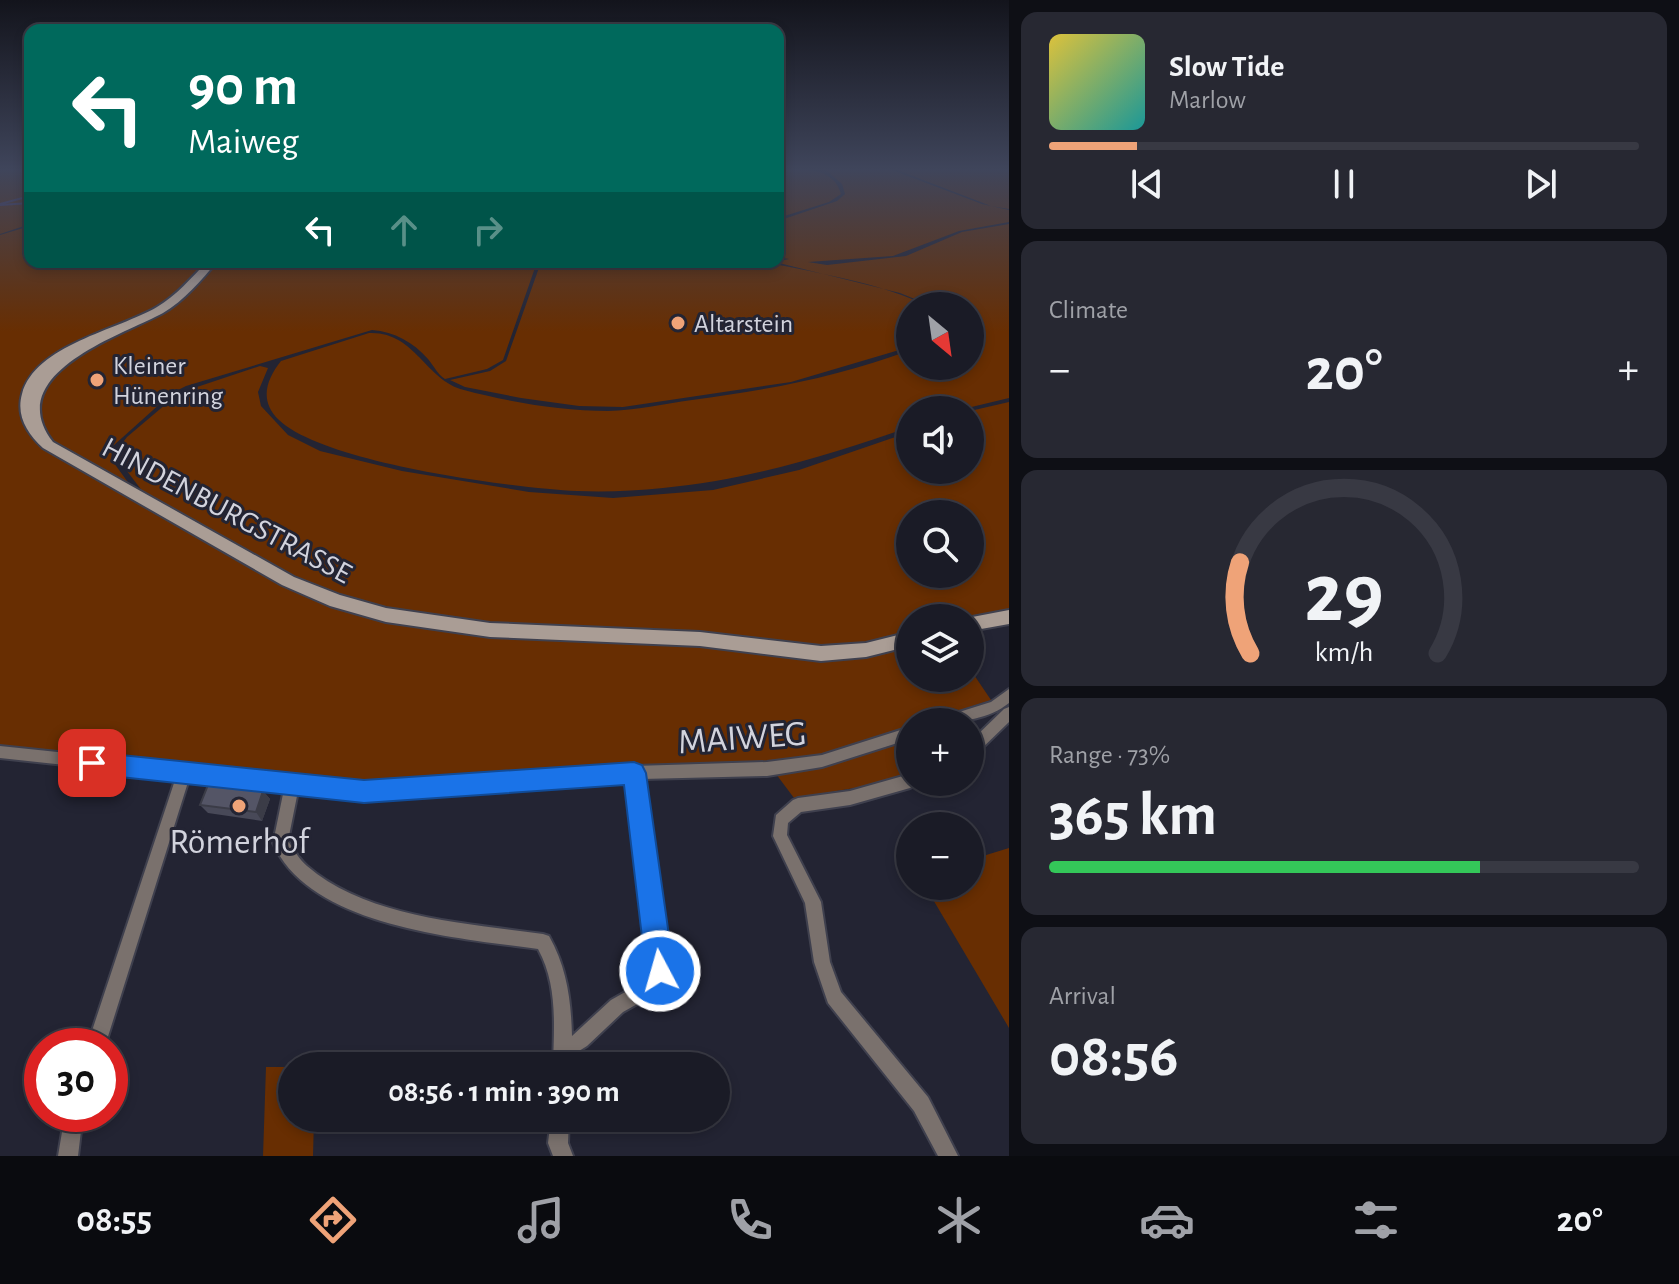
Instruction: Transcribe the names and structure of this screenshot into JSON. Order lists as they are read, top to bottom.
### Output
{
  "streets": {
    "main road": ["HINDENBURGSTRASSE"],
    "street": ["MAIWEG"]
  },
  "places": ["Altarstein", "Kleiner Hünenring", "Römerhof"],
  "north": "bottom right",
  "page": {
    "turn": ["90 m", "Maiweg"],
    "song": ["Slow Tide", "Marlow"],
    "tile": [
      "Climate",
      ["Range · 73%", "365 km"],
      ["Arrival", "08:56"]
    ],
    "map_buttons": ["+", "−"],
    "heat": ["−", "20°", "+"],
    "limit": "30",
    "trip": "08:56 · 1 min · 390 m",
    "tabs": ["08:55", "20°"],
    "gauge": ["29", "km/h"]
  }
}
